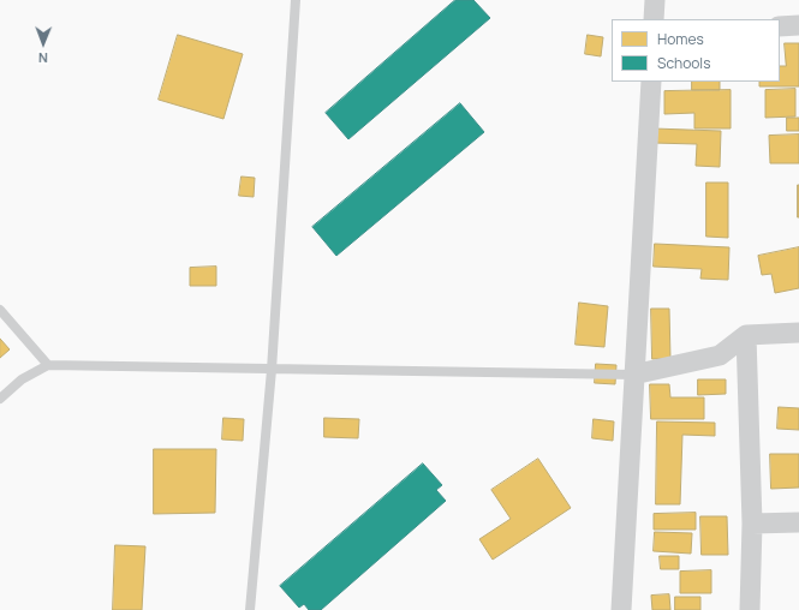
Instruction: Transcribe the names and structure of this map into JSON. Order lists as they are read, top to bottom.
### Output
{
  "legend": ["Homes", "Schools"],
  "north": "bottom"
}
